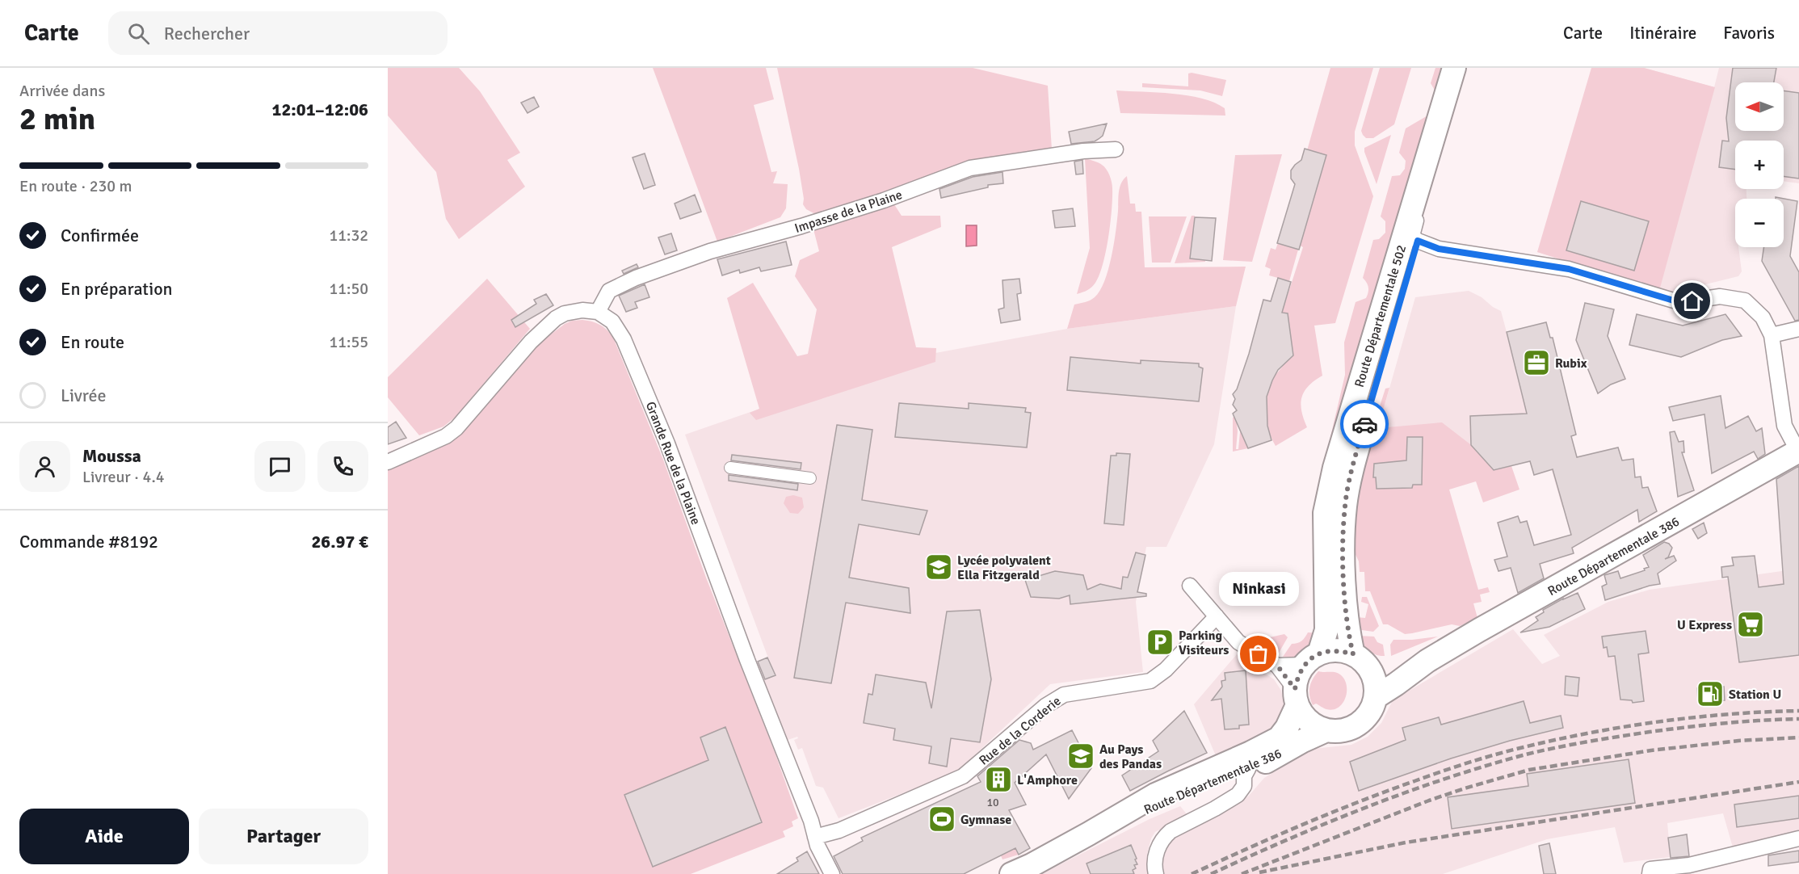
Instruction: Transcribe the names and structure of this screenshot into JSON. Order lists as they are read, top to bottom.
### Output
{
  "streets": {
    "main road": ["Route Départementale 502", "Route Départementale 386"],
    "street": ["Impasse de la Plaine", "Grande Rue de la Plaine", "Rue de la Corderie"]
  },
  "crossings": [
    ["Impasse de la Plaine", "Grande Rue de la Plaine"],
    ["Route Départementale 502", "Route Départementale 386"],
    ["Grande Rue de la Plaine", "Rue de la Corderie"]
  ],
  "places": {
    "office": ["Rubix"],
    "school or university": ["Lycée polyvalent Ella Fitzgerald", "Au Pays des Pandas"],
    "supermarket": ["U Express"],
    "parking": ["Parking Visiteurs"],
    "other": ["Ninkasi"],
    "fuel station": ["Station U"],
    "building": ["L'Amphore"],
    "sports": ["Gymnase"]
  },
  "house_numbers": ["10"],
  "north": "left",
  "page": {
    "header": "Carte",
    "search": "Rechercher",
    "nav": ["Carte", "Itinéraire", "Favoris"],
    "heading": ["2 min", "Arrivée dans", "12:01–12:06"],
    "panel": [
      "Moussa",
      "Livreur · 4.4",
      "Commande #8192",
      "26.97 €"
    ],
    "map_buttons": ["+", "−"],
    "bar": "En route · 230 m",
    "list": [
      ["Confirmée", "11:32"],
      ["En préparation", "11:50"],
      ["En route", "11:55"],
      "Livrée"
    ],
    "bubble": "Ninkasi",
    "buttons": ["Aide", "Partager"]
  }
}
